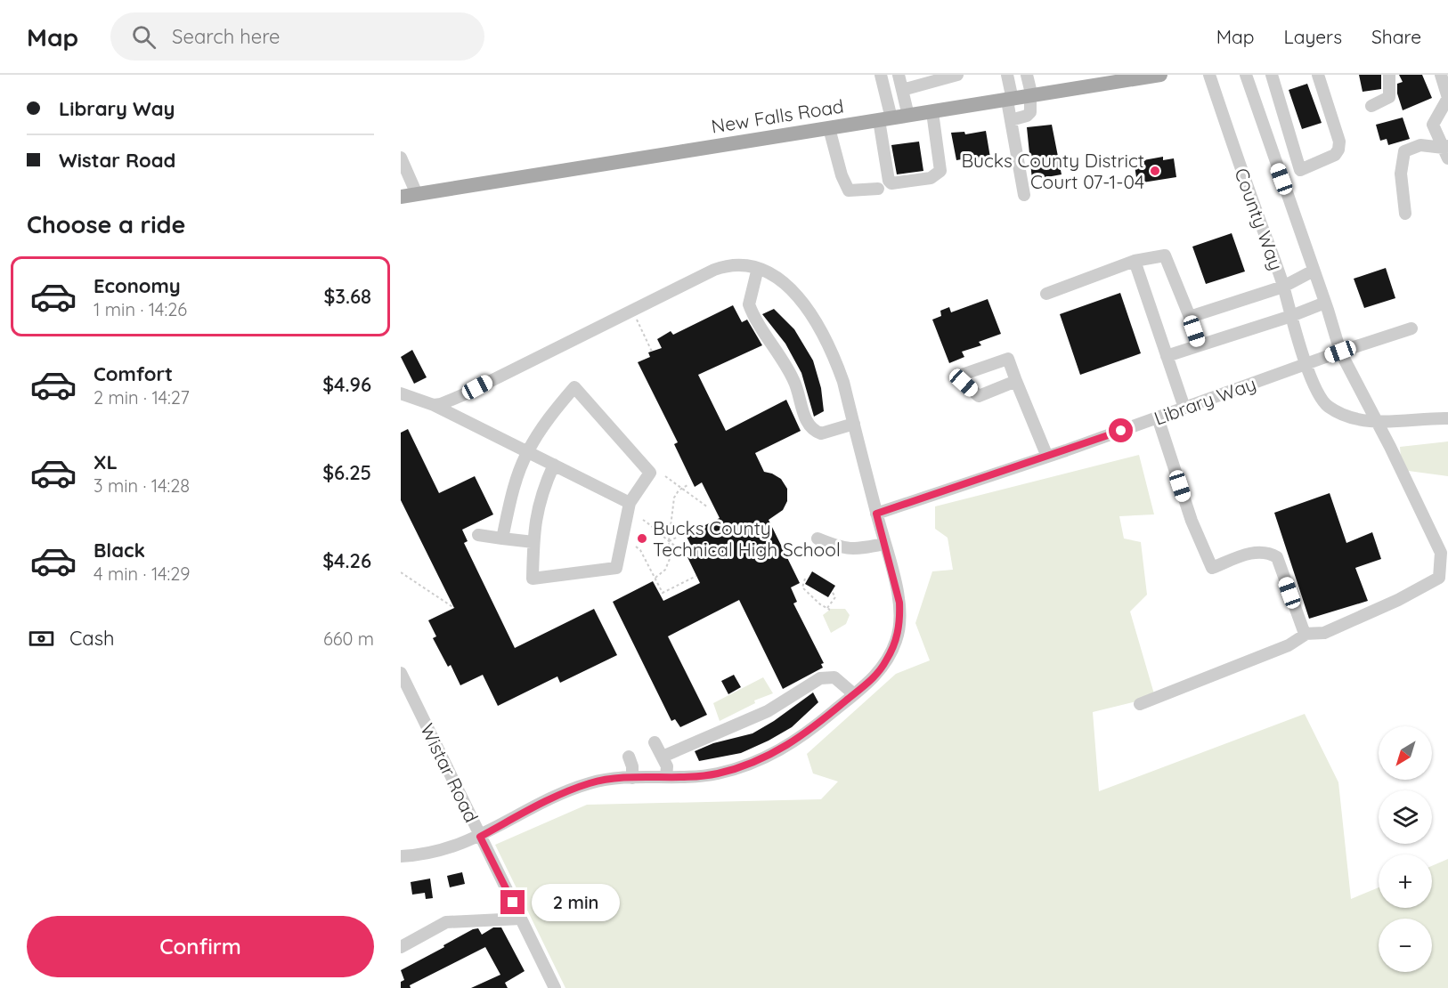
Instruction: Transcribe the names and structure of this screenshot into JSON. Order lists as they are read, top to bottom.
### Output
{
  "streets": {
    "main road": ["New Falls Road"],
    "street": ["County Way", "Library Way", "Wistar Road"]
  },
  "crossings": [
    ["County Way", "Library Way"]
  ],
  "places": ["Bucks County District Court 07-1-04", "Bucks County Technical High School"],
  "north": "bottom left",
  "page": {
    "header": "Map",
    "search": "Search here",
    "nav": ["Map", "Layers", "Share"],
    "banner": ["Library Way", "Wistar Road"],
    "heading": "Choose a ride",
    "list": [
      {
        "name": "Economy",
        "note": "1 min · 14:26",
        "value": "$3.68"
      },
      {
        "name": "Comfort",
        "note": "2 min · 14:27",
        "value": "$4.96"
      },
      {
        "name": "XL",
        "note": "3 min · 14:28",
        "value": "$6.25"
      },
      {
        "name": "Black",
        "note": "4 min · 14:29",
        "value": "$4.26"
      }
    ],
    "pay": ["Cash", "660 m"],
    "map_buttons": ["+", "−"],
    "bubble": "2 min",
    "buttons": "Confirm"
  }
}
